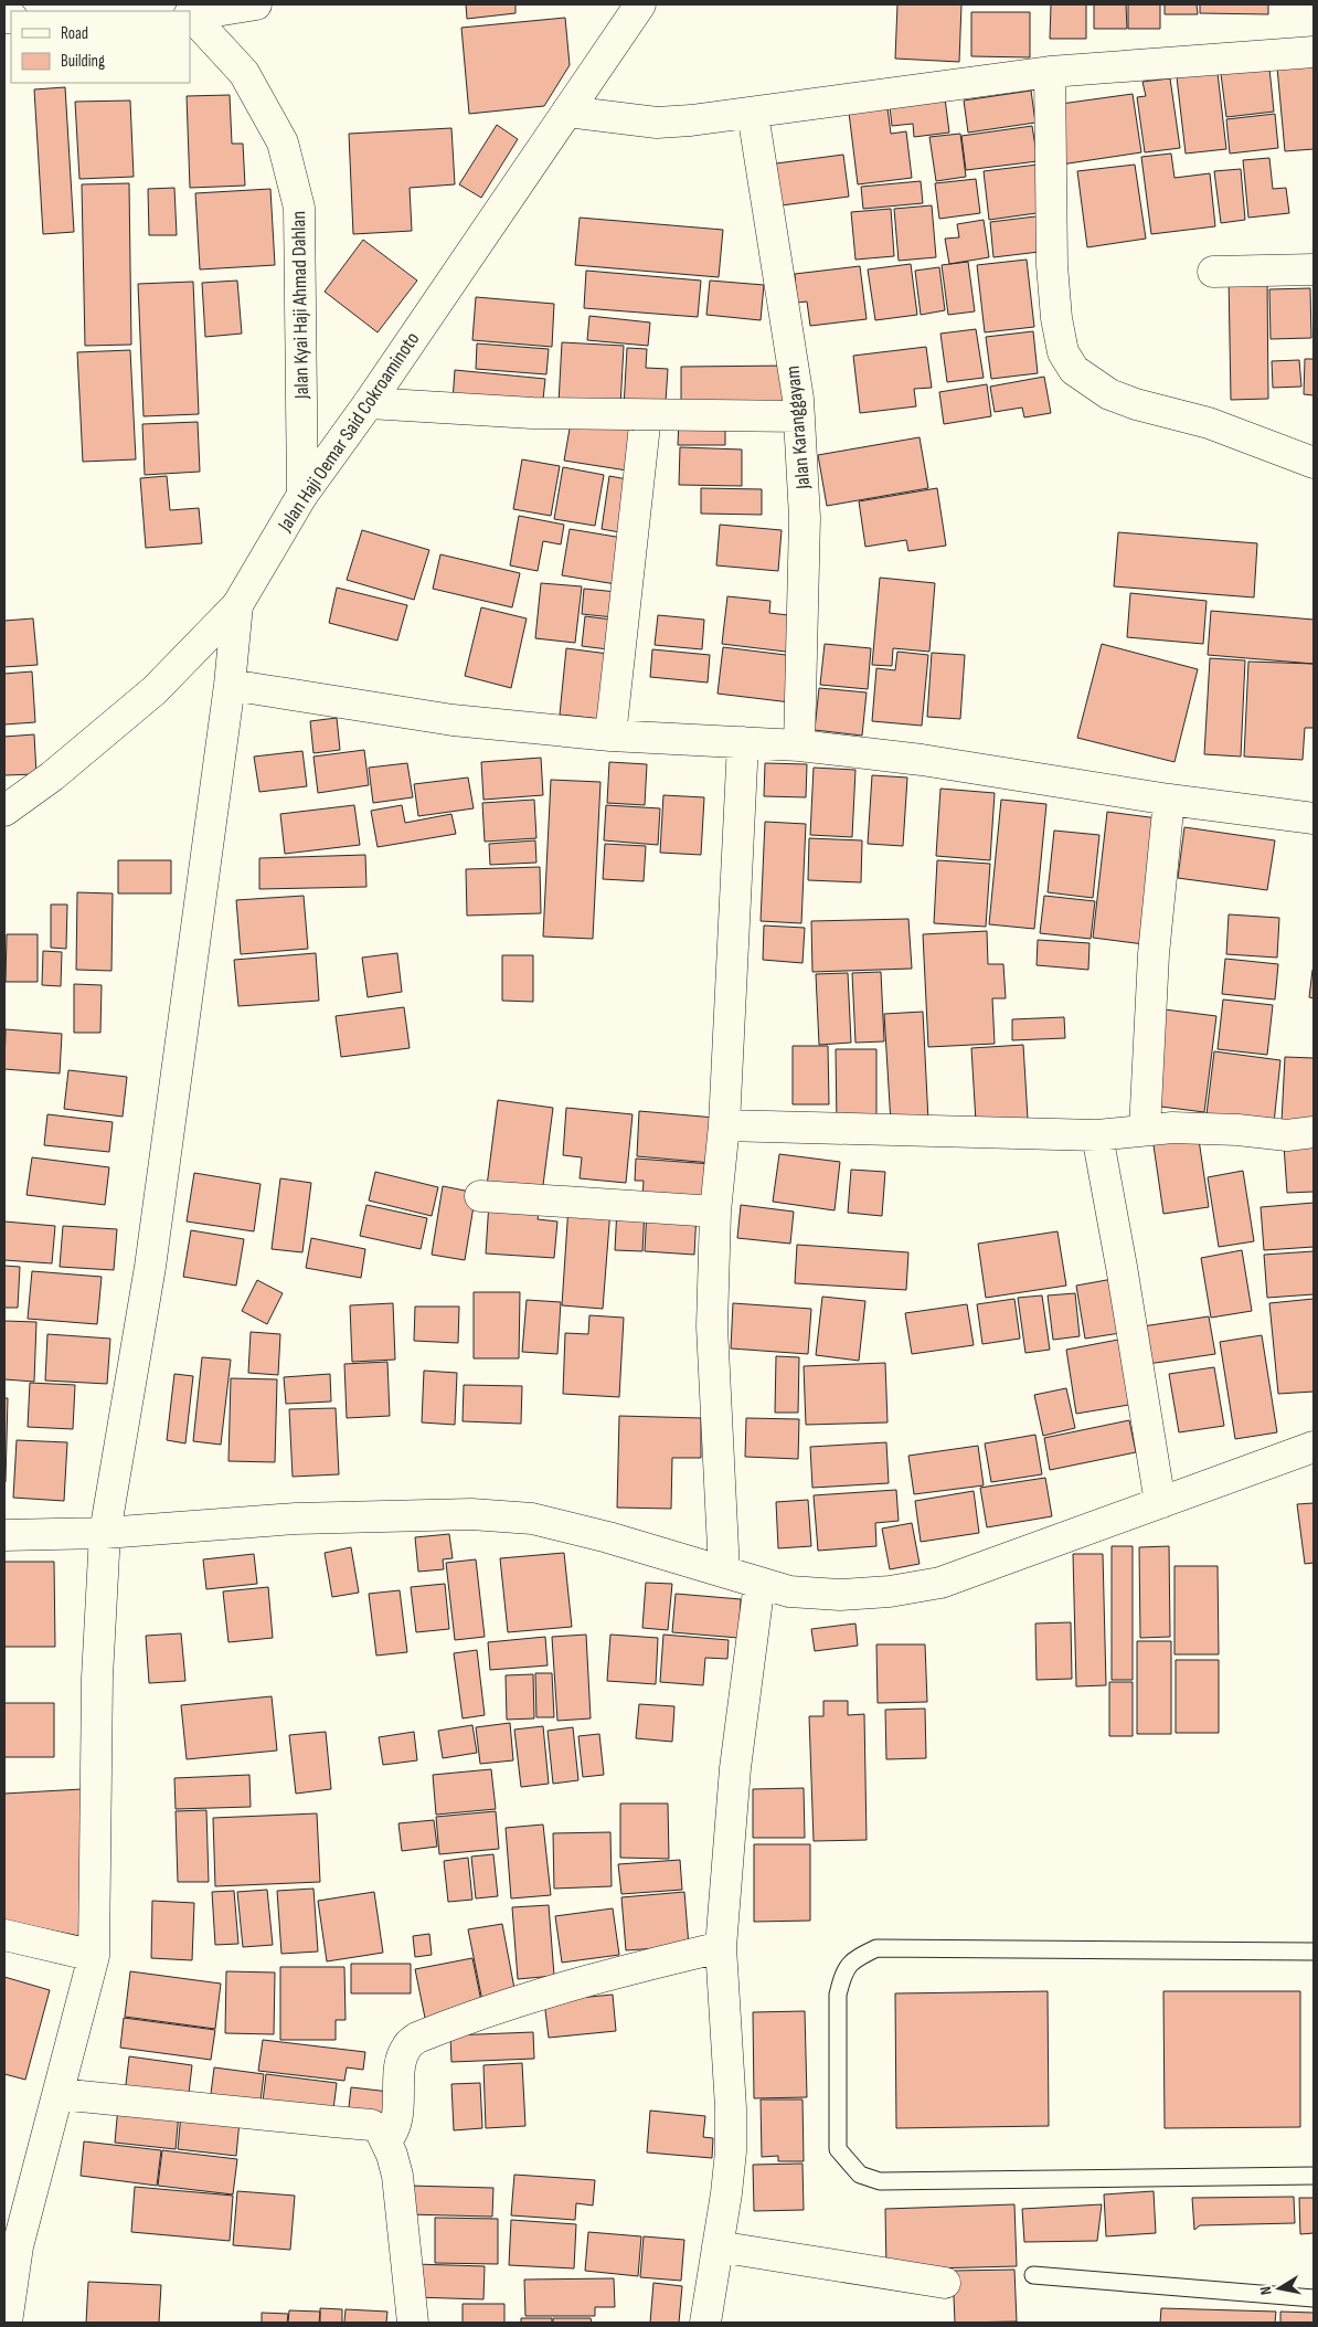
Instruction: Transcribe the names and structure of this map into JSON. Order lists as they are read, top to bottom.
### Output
{
  "streets": {
    "street": ["Jalan Kyai Haji Ahmad Dahlan", "Jalan Karanggayam", "Jalan Haji Oemar Said Cokroaminoto"]
  },
  "crossings": [
    ["Jalan Kyai Haji Ahmad Dahlan", "Jalan Haji Oemar Said Cokroaminoto"]
  ],
  "legend": ["Road", "Building"],
  "north": "left"
}
